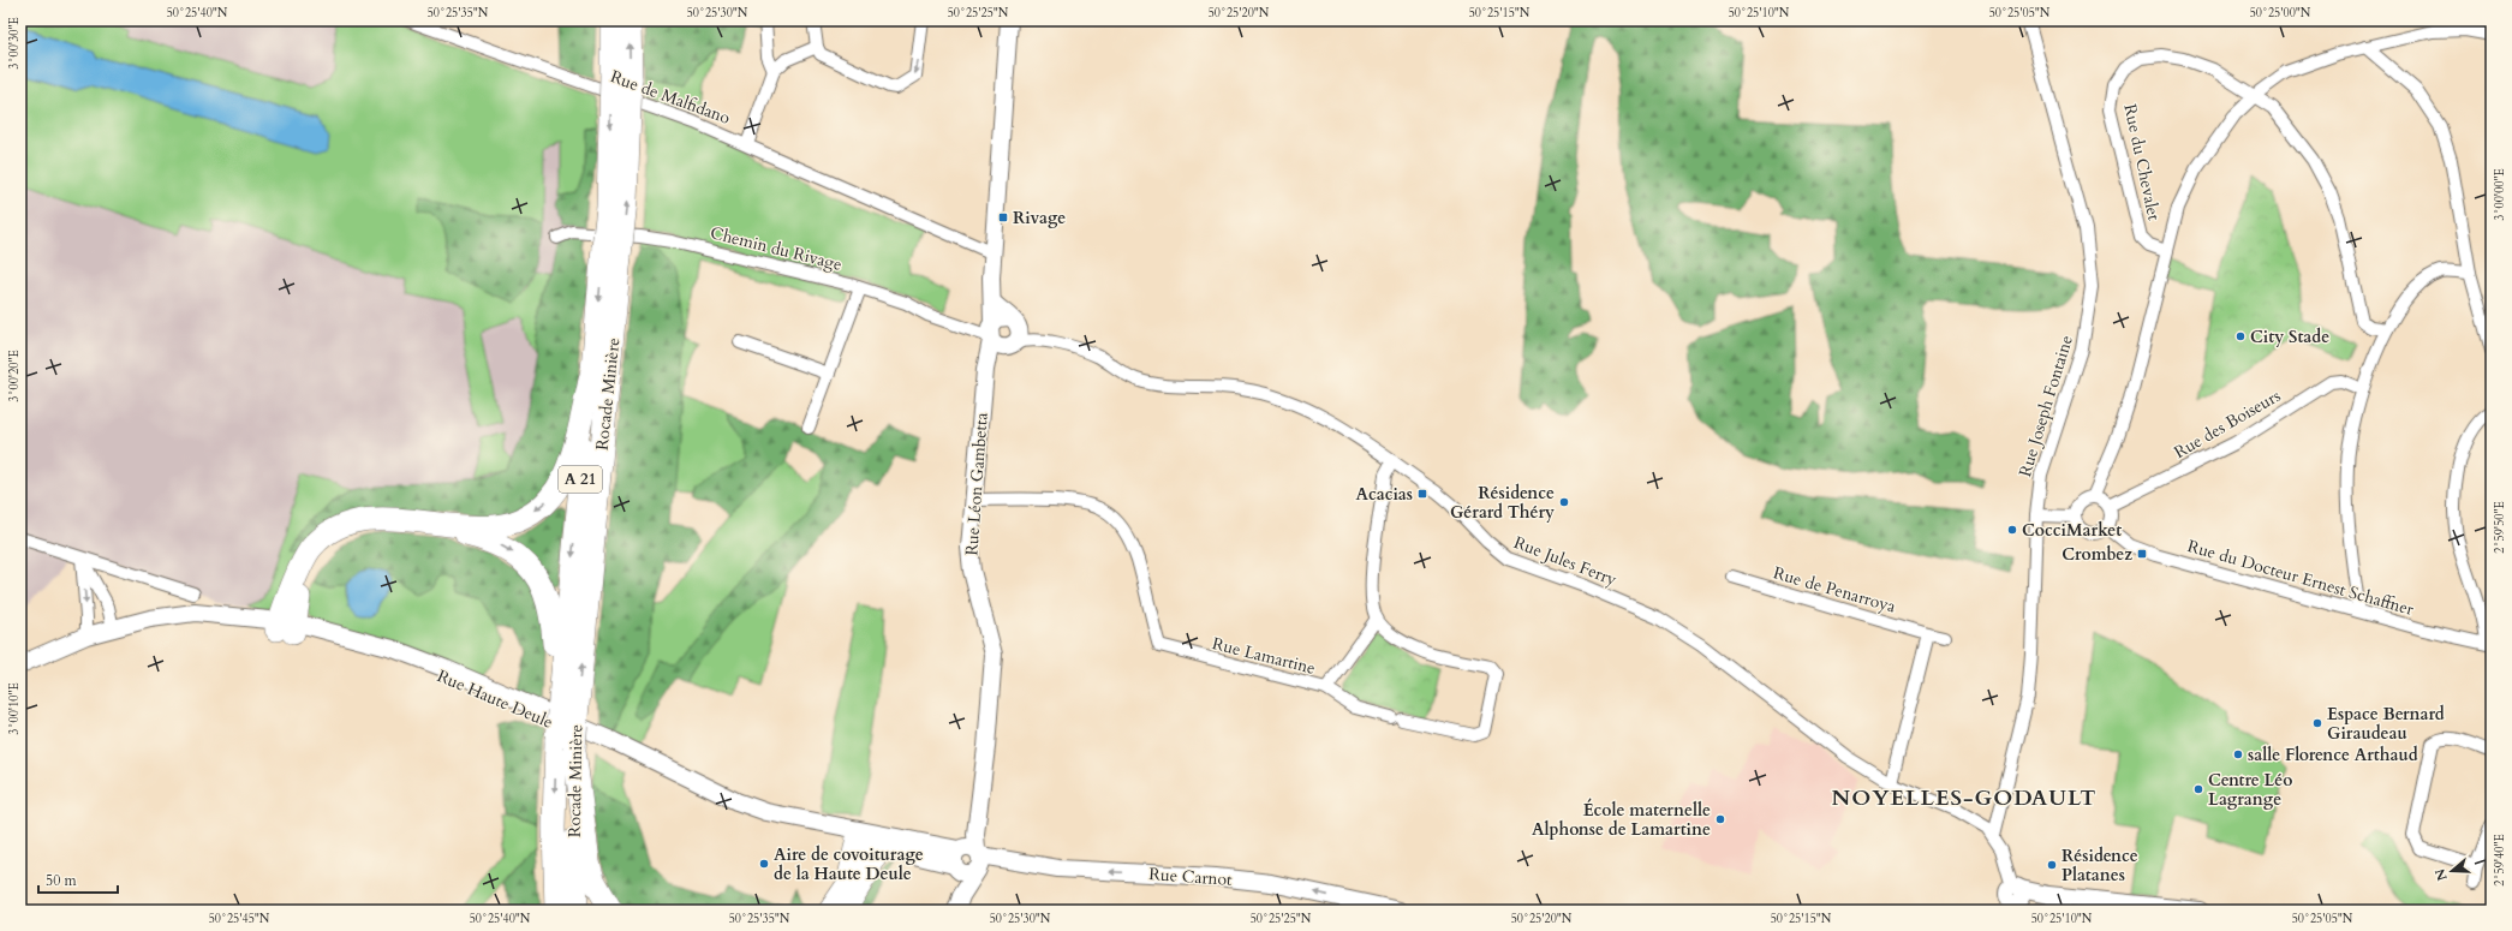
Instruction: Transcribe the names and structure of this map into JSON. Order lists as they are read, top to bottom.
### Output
{
  "streets": {
    "highway": ["Rocade Minière", "A 21"],
    "main road": ["Rue Léon Gambetta", "Rue Haute Deule", "Rue Carnot"],
    "street": [
      "Rue de Malfidano",
      "Rue du Chevalet",
      "Chemin du Rivage",
      "Rue Joseph Fontaine",
      "Rue des Boiseurs",
      "Rue Jules Ferry",
      "Rue du Docteur Ernest Schaffner",
      "Rue de Penarroya",
      "Rue Lamartine"
    ]
  },
  "crossings": [
    ["Rue de Malfidano", "Rue Léon Gambetta"],
    ["Rue du Chevalet", "Rue des Boiseurs"],
    ["Rue du Chevalet", "Rue du Docteur Ernest Schaffner"],
    ["Chemin du Rivage", "Rue Léon Gambetta"],
    ["Chemin du Rivage", "Rue Jules Ferry"],
    ["Rue Joseph Fontaine", "Rue Jules Ferry"],
    ["Rue des Boiseurs", "Rue du Docteur Ernest Schaffner"],
    ["Rue Léon Gambetta", "Rue Jules Ferry"],
    ["Rue Léon Gambetta", "Rue Lamartine"],
    ["Rue Léon Gambetta", "Rue Haute Deule"],
    ["Rue Léon Gambetta", "Rue Carnot"],
    ["Rue Haute Deule", "Rue Carnot"]
  ],
  "one_way": ["Rue Carnot"],
  "districts": ["NOYELLES-GODAULT"],
  "places": {
    "transit": ["Rivage", "Acacias", "Crombez"],
    "other": [
      "City Stade",
      "Résidence Gérard Théry",
      "CocciMarket",
      "Espace Bernard Giraudeau",
      "salle Florence Arthaud",
      "Centre Léo Lagrange",
      "École maternelle Alphonse de Lamartine",
      "Aire de covoiturage de la Haute Deule",
      "Résidence Platanes"
    ]
  },
  "scale_bar": "50 m",
  "north": "left",
  "coordinates": [
    "50°25'40\"N",
    "50°25'35\"N",
    "50°25'30\"N",
    "50°25'25\"N",
    "50°25'20\"N",
    "50°25'15\"N",
    "50°25'10\"N",
    "50°25'05\"N",
    "50°25'00\"N",
    "3°00'30\"E",
    "3°00'00\"E",
    "3°00'20\"E",
    "2°59'50\"E",
    "3°00'10\"E",
    "2°59'40\"E",
    "50°25'45\"N"
  ]
}
